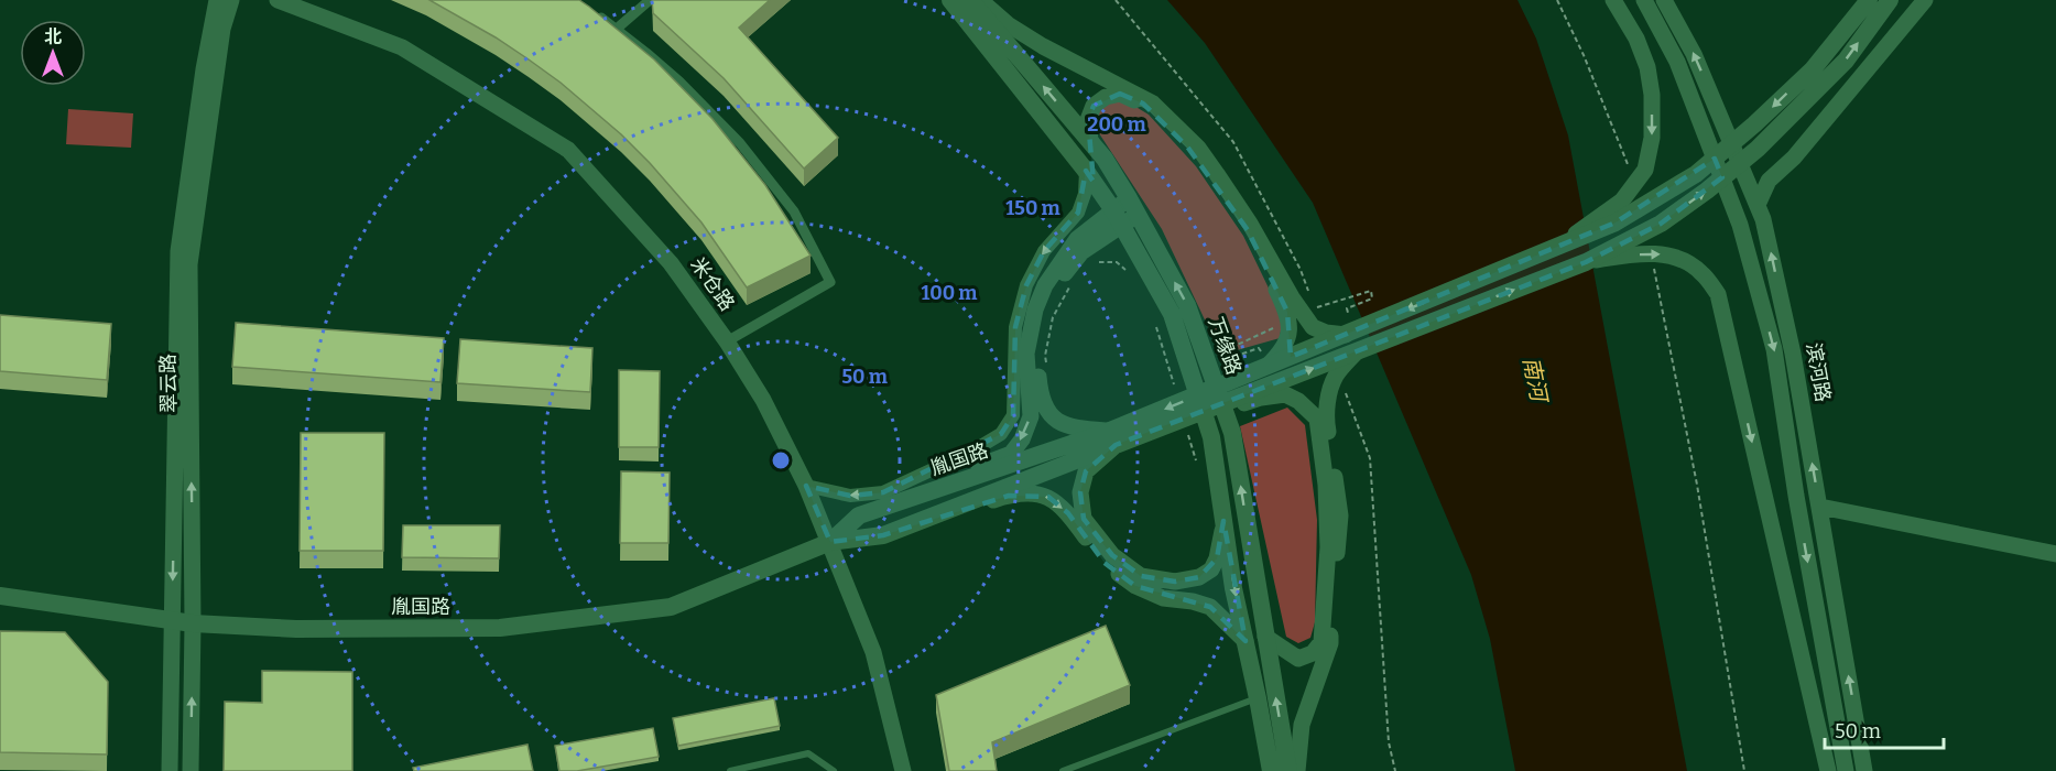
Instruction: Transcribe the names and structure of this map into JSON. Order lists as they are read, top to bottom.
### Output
{
  "streets": {
    "main road": ["万缘路", "胤国路"],
    "street": ["米仓路", "滨河路", "翠云路"]
  },
  "crossings": [
    ["米仓路", "胤国路"],
    ["翠云路", "胤国路"]
  ],
  "water": ["南河"],
  "scale_bar": "50 m",
  "north": "top",
  "rings": [
    "200 m",
    "150 m",
    "100 m",
    "50 m"
  ]
}
